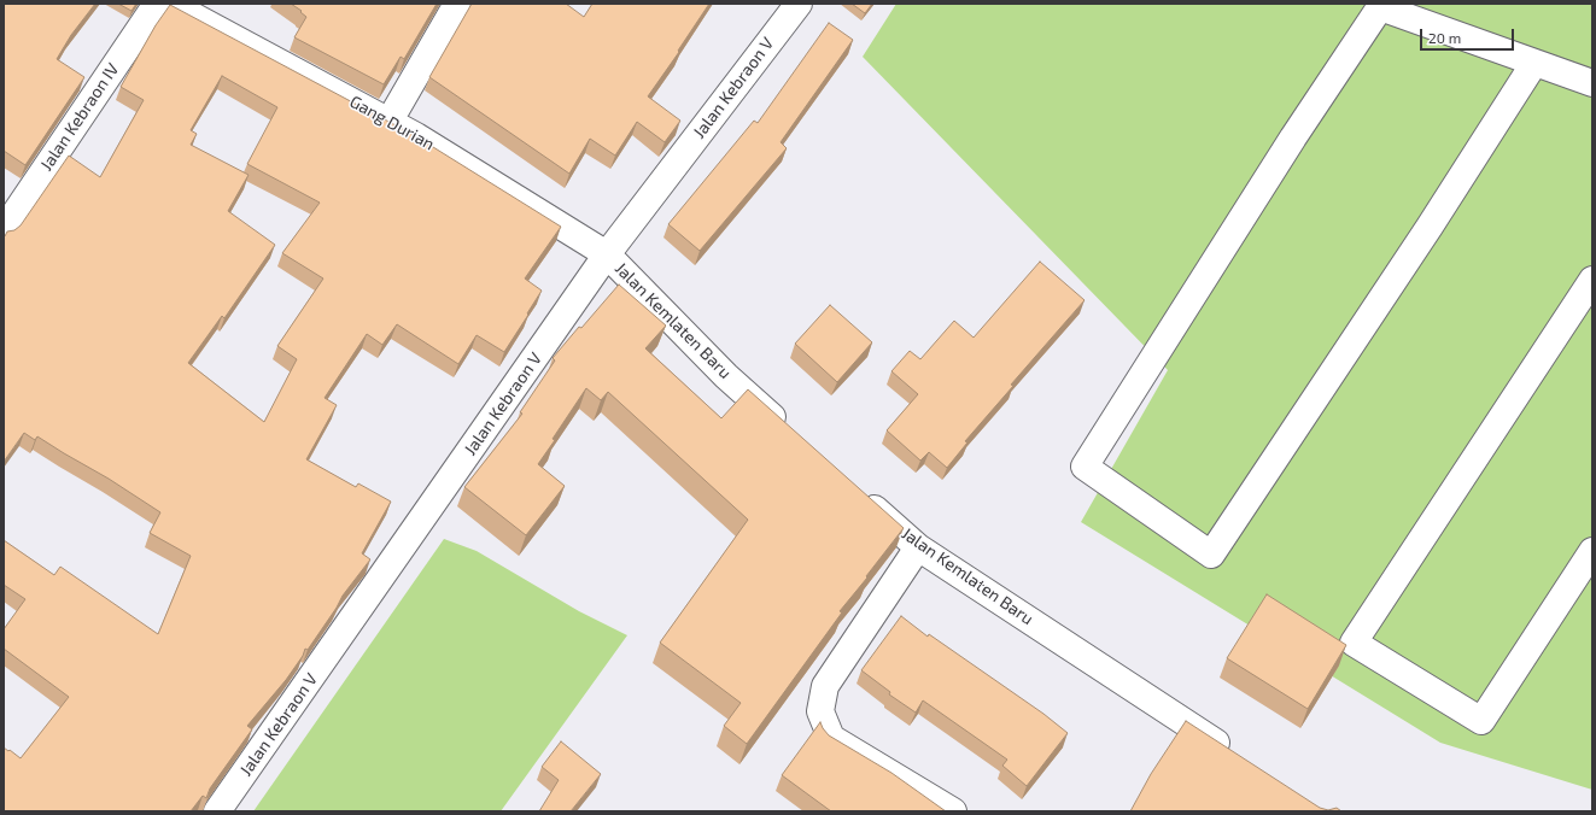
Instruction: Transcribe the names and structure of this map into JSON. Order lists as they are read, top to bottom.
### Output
{
  "streets": {
    "street": [
      "Jalan Kebraon V",
      "Jalan Kebraon IV",
      "Gang Durian",
      "Jalan Kemlaten Baru"
    ]
  },
  "crossings": [
    ["Jalan Kebraon V", "Gang Durian"],
    ["Jalan Kebraon V", "Jalan Kemlaten Baru"],
    ["Gang Durian", "Jalan Kemlaten Baru"]
  ],
  "scale_bar": "20 m"
}
